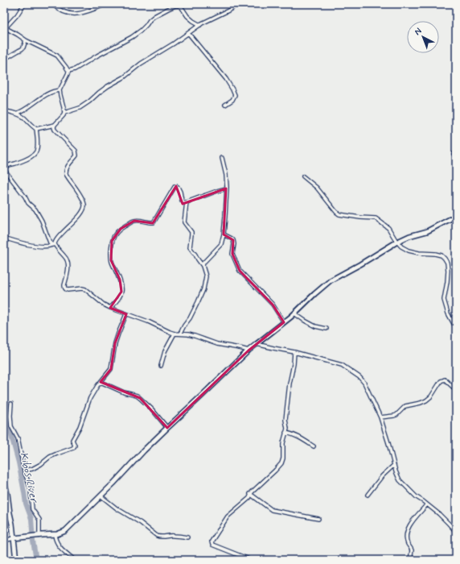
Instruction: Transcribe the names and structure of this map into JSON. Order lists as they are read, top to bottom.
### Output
{
  "water": ["Kibos River"],
  "north": "top left"
}
